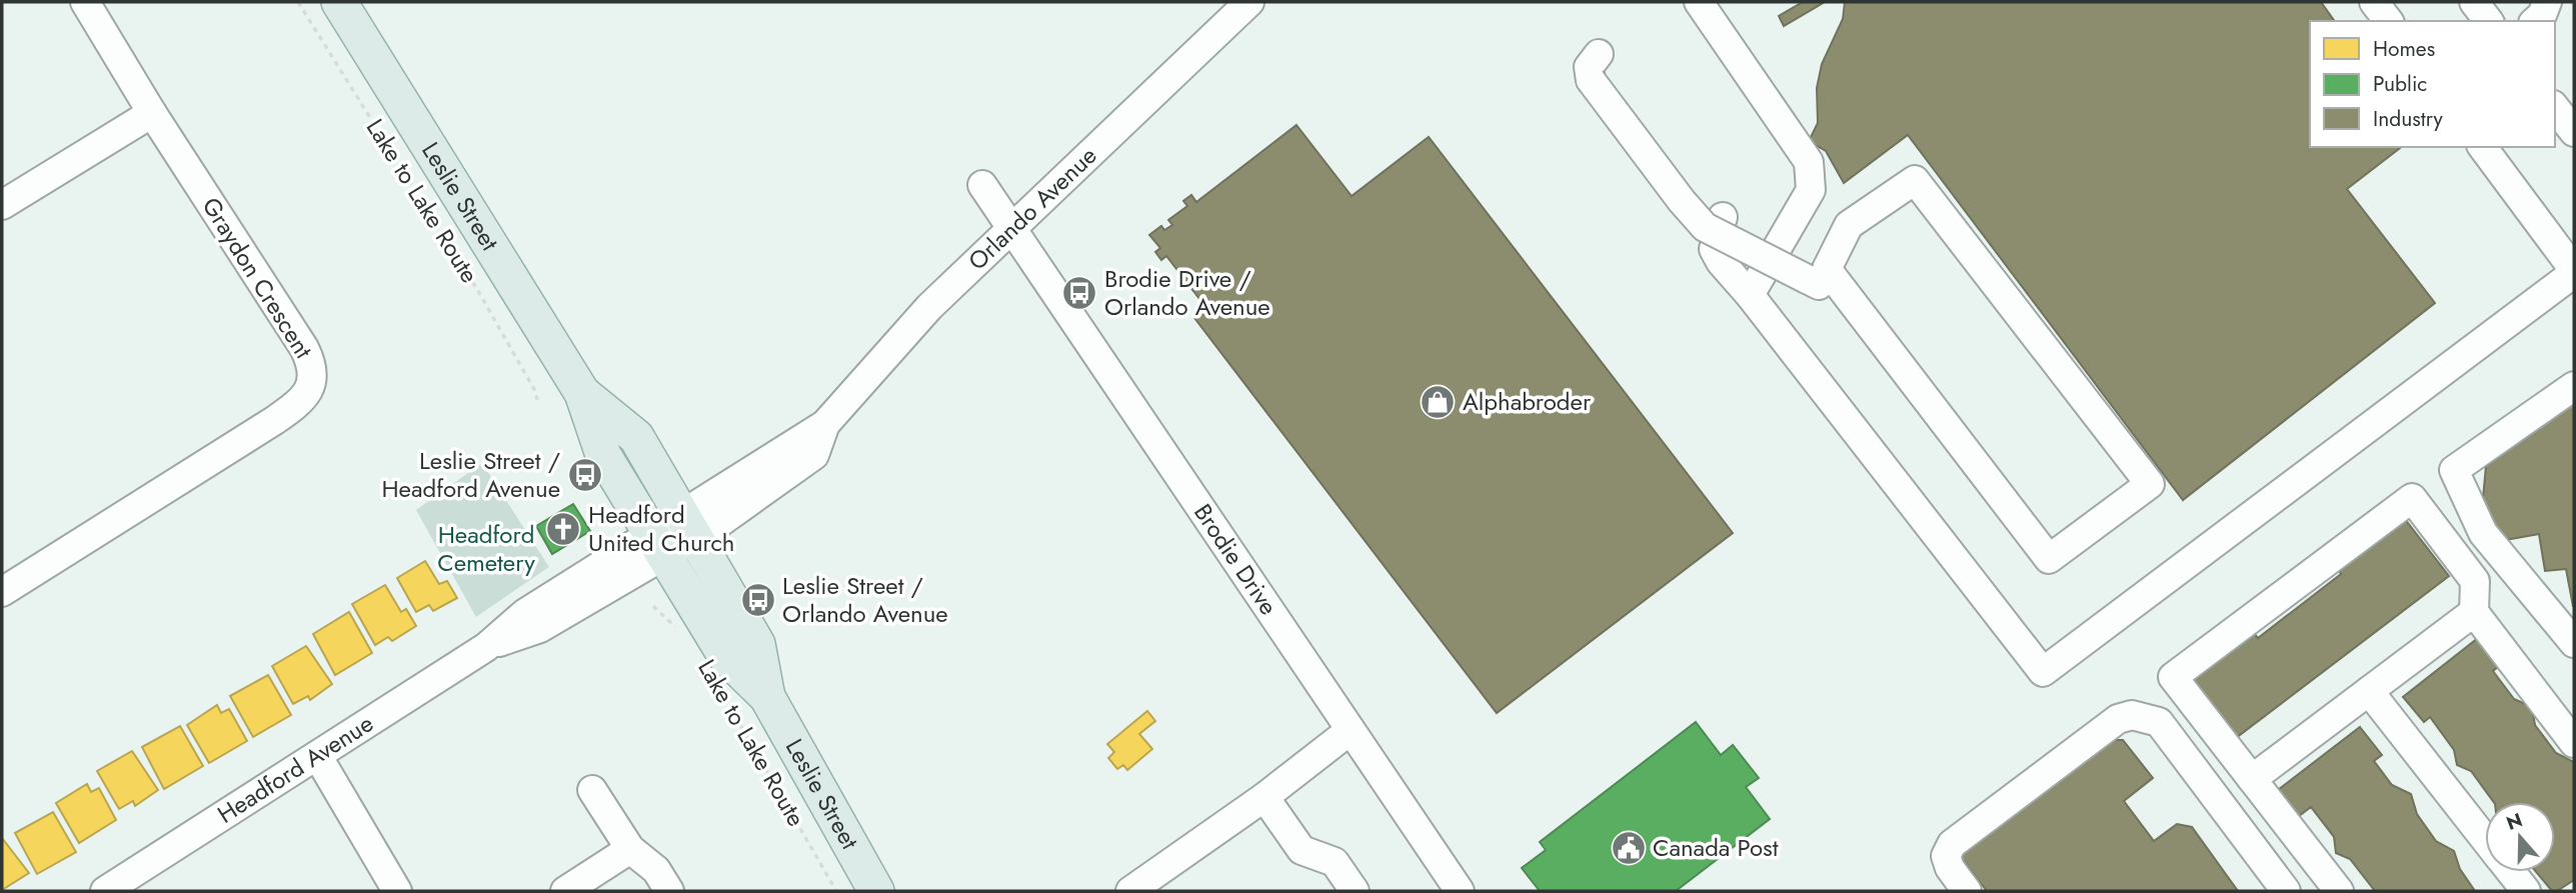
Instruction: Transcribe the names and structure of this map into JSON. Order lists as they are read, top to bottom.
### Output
{
  "streets": {
    "main road": ["Leslie Street"],
    "street": [
      "Orlando Avenue",
      "Graydon Crescent",
      "Brodie Drive",
      "Headford Avenue"
    ],
    "path": ["Lake to Lake Route"]
  },
  "crossings": [
    ["Leslie Street", "Orlando Avenue"],
    ["Leslie Street", "Headford Avenue"],
    ["Orlando Avenue", "Brodie Drive"],
    ["Orlando Avenue", "Headford Avenue"]
  ],
  "parks": ["Headford Cemetery"],
  "places": {
    "bus stop": ["Brodie Drive / Orlando Avenue", "Leslie Street / Headford Avenue", "Leslie Street / Orlando Avenue"],
    "shop": ["Alphabroder"],
    "church": ["Headford United Church"],
    "public building": ["Canada Post"]
  },
  "legend": ["Homes", "Public", "Industry"],
  "north": "top"
}
